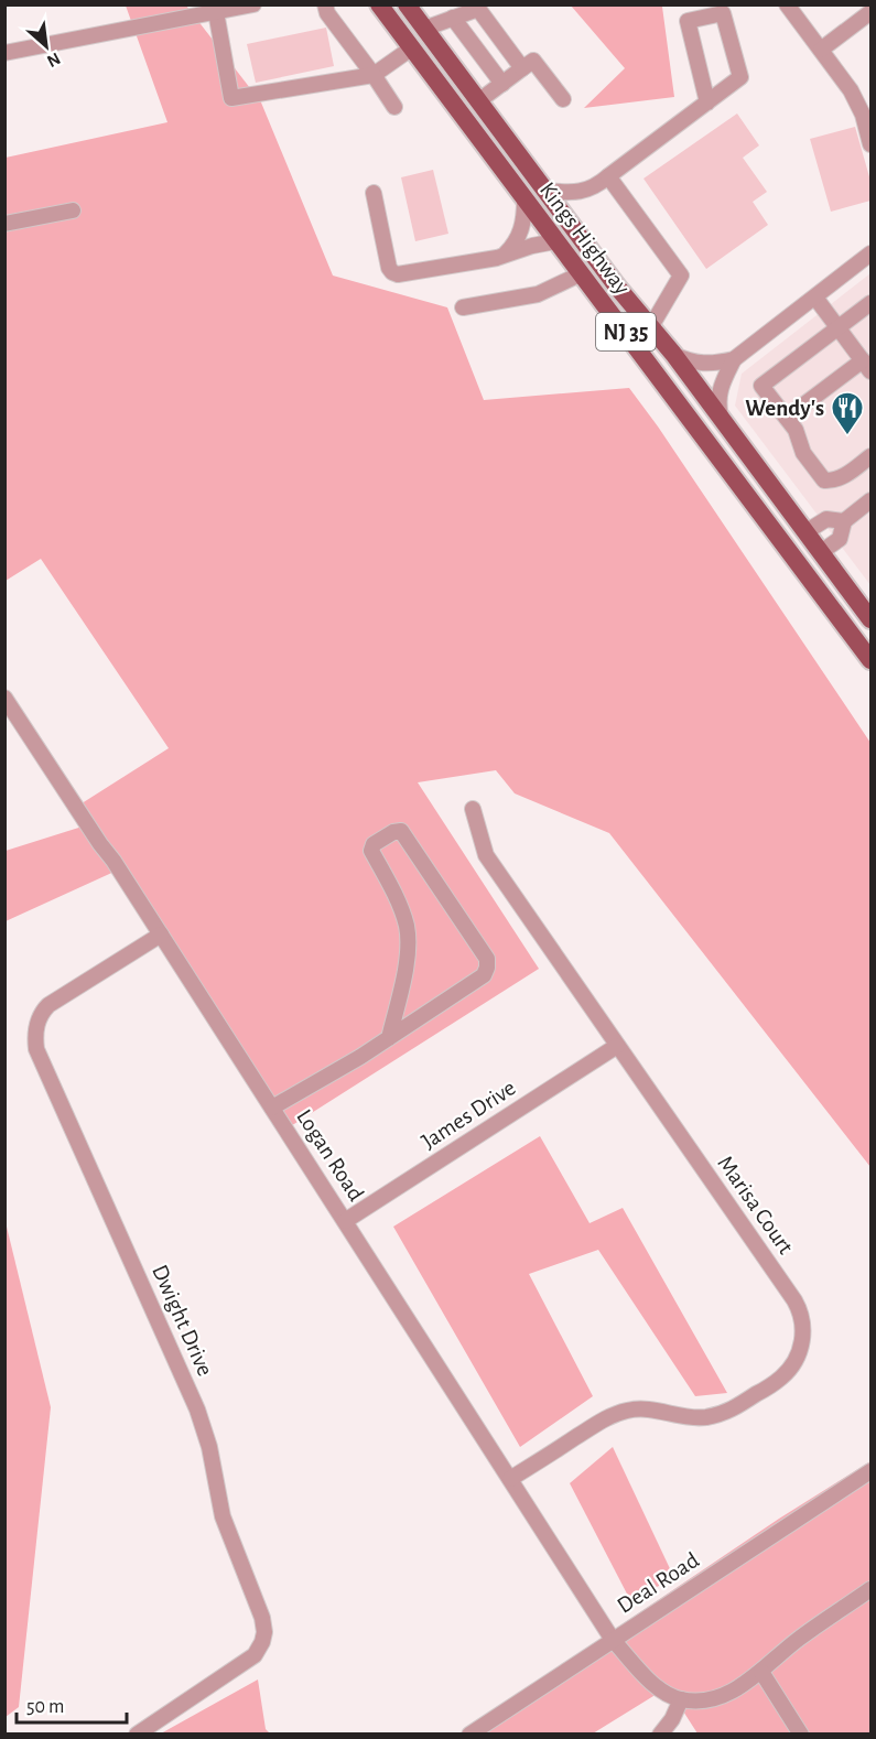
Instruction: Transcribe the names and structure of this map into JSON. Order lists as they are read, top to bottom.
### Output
{
  "streets": {
    "main road": ["Kings Highway", "NJ 35"],
    "street": [
      "James Drive",
      "Logan Road",
      "Marisa Court",
      "Dwight Drive",
      "Deal Road"
    ]
  },
  "crossings": [
    ["James Drive", "Logan Road"],
    ["James Drive", "Marisa Court"],
    ["Logan Road", "Marisa Court"],
    ["Logan Road", "Dwight Drive"],
    ["Logan Road", "Deal Road"]
  ],
  "places": {
    "restaurant": ["Wendy's"]
  },
  "scale_bar": "50 m",
  "north": "bottom right"
}
